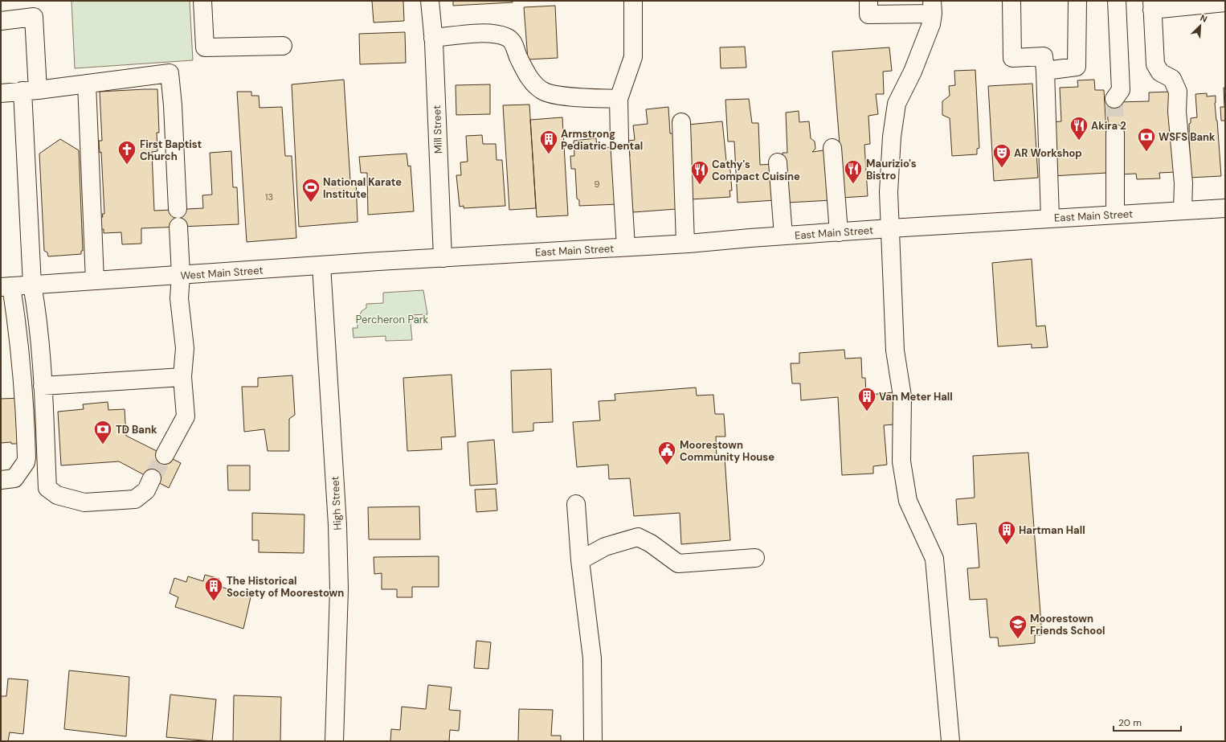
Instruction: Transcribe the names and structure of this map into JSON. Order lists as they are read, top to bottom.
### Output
{
  "streets": {
    "main road": [
      "Mill Street",
      "East Main Street",
      "West Main Street",
      "High Street"
    ]
  },
  "crossings": [
    ["Mill Street", "East Main Street"],
    ["Mill Street", "West Main Street"],
    ["East Main Street", "West Main Street"],
    ["West Main Street", "High Street"]
  ],
  "parks": ["Percheron Park"],
  "places": {
    "restaurant": ["Akira 2", "Maurizio's Bistro", "Cathy's Compact Cuisine"],
    "bank": ["WSFS Bank", "TD Bank"],
    "building": [
      "Armstrong Pediatric Dental",
      "Van Meter Hall",
      "Hartman Hall",
      "The Historical Society of Moorestown"
    ],
    "church": ["First Baptist Church"],
    "theatre": ["AR Workshop"],
    "sports": ["National Karate Institute"],
    "public building": ["Moorestown Community House"],
    "school or university": ["Moorestown Friends School"]
  },
  "house_numbers": ["9", "13"],
  "scale_bar": "20 m",
  "north": "top right"
}
